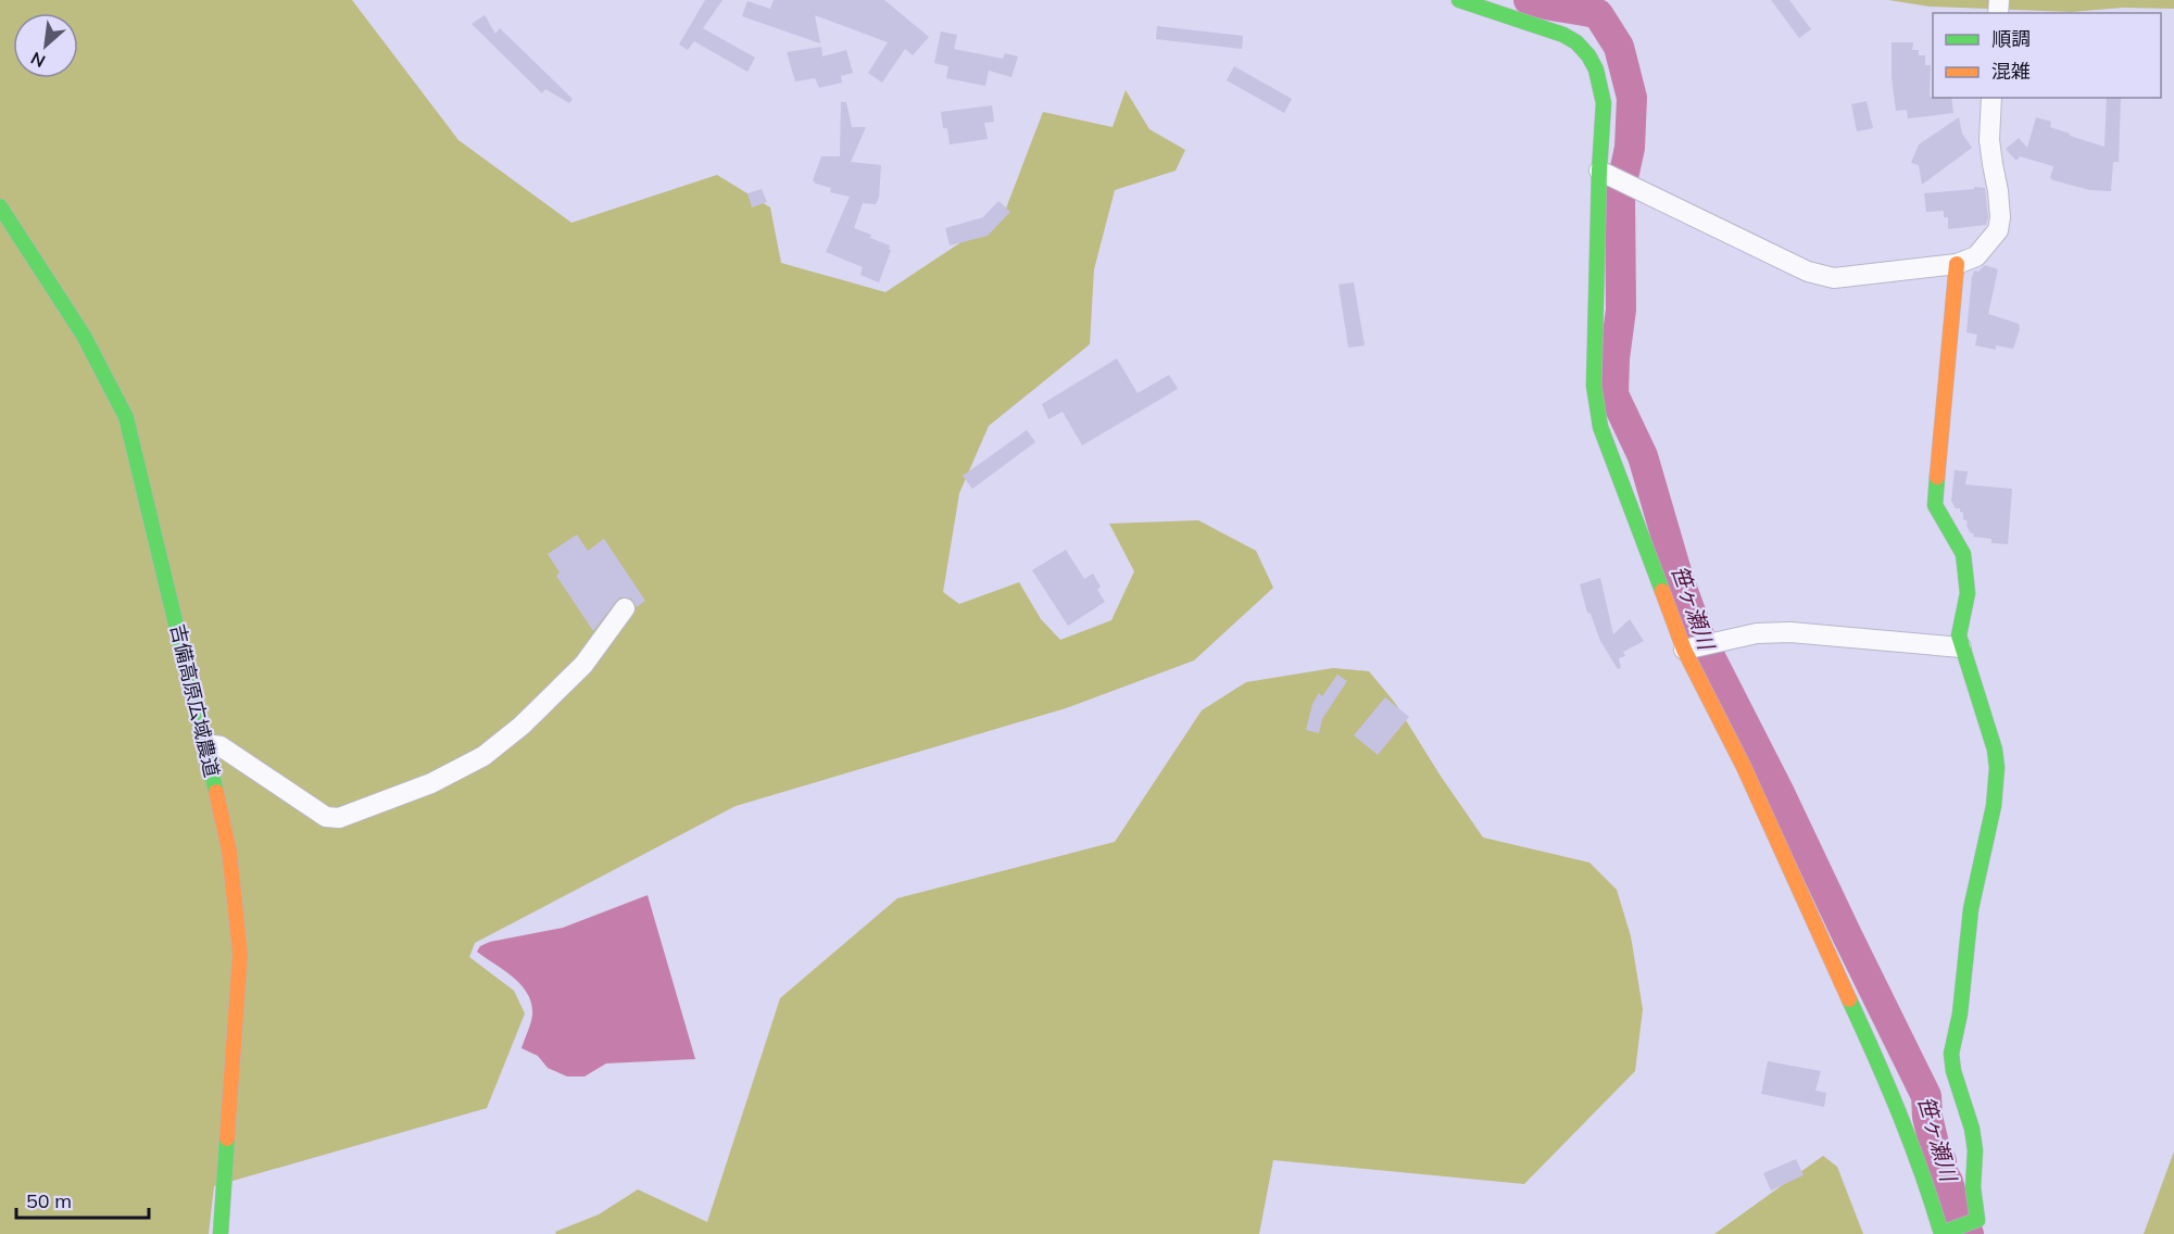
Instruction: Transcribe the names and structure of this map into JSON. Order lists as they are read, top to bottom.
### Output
{
  "streets": {
    "street": ["吉備高原広域農道"]
  },
  "water": ["笹ヶ瀬川"],
  "legend": ["順調", "混雑"],
  "scale_bar": "50 m",
  "north": "bottom left"
}
